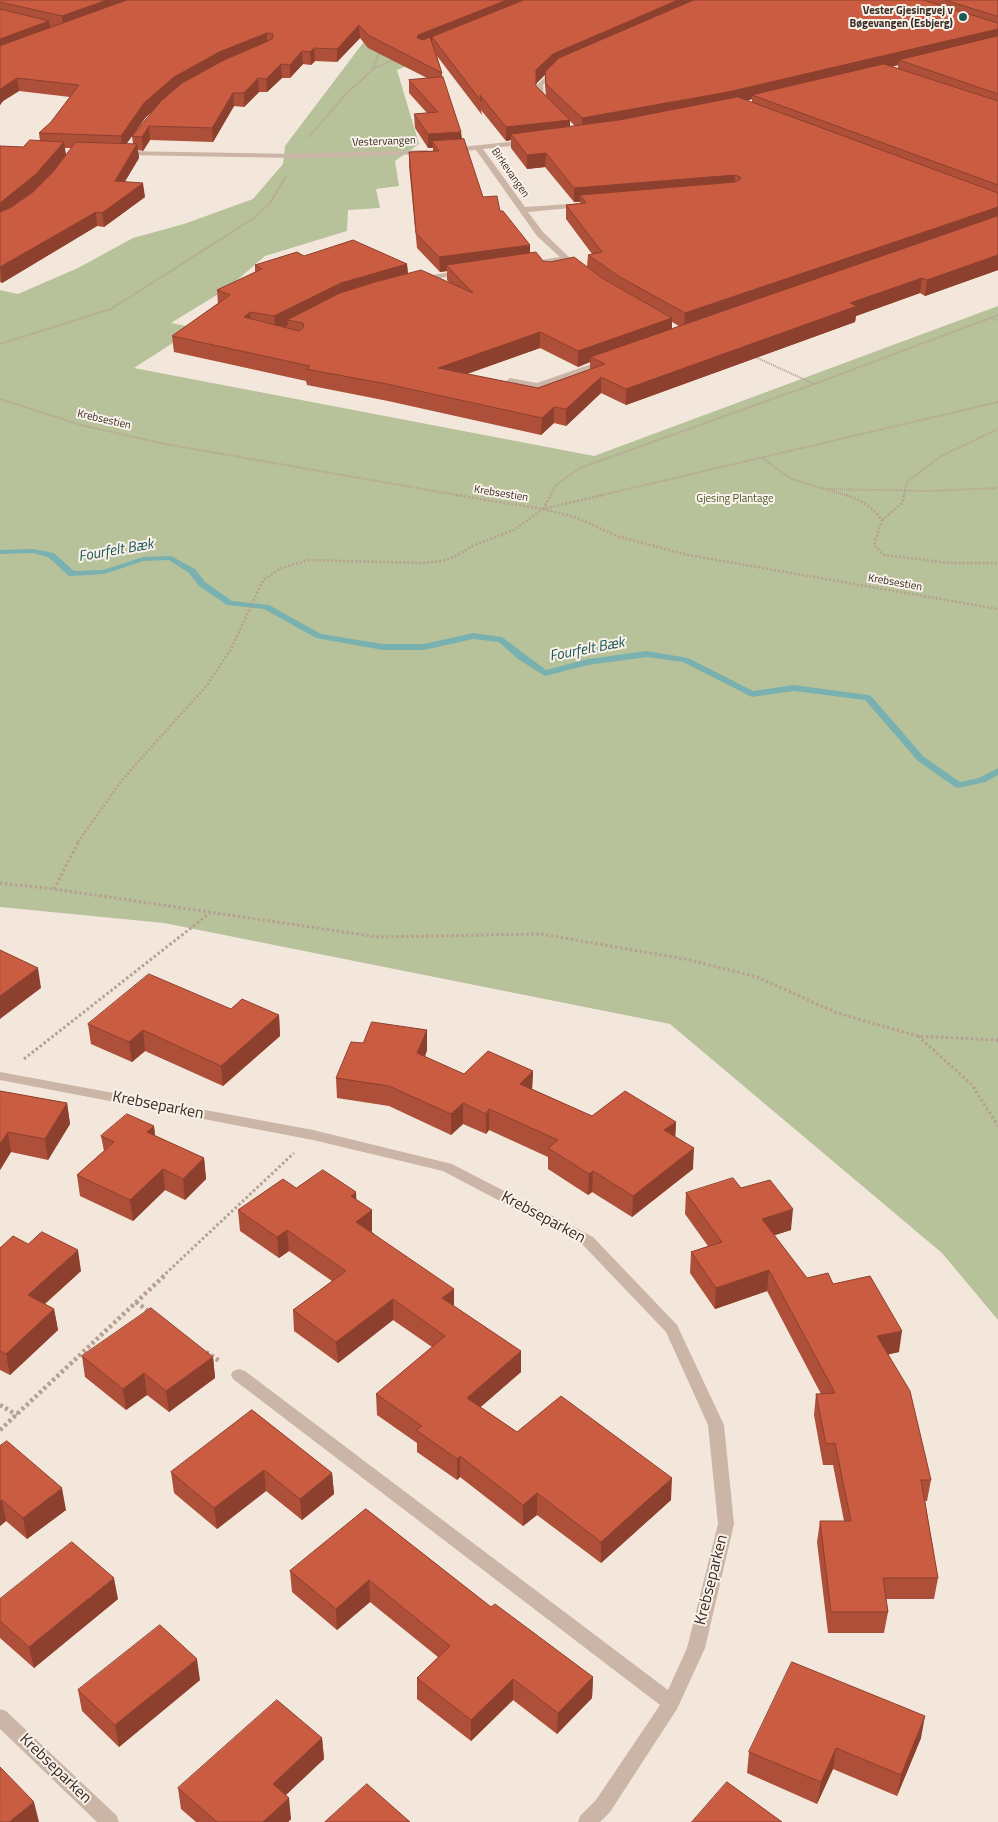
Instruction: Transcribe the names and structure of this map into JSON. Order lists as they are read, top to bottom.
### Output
{
  "streets": {
    "street": ["Vestervangen", "Birkevangen", "Krebseparken"],
    "path": ["Krebsestien"]
  },
  "water": ["Fourfelt Bæk"],
  "parks": ["Gjesing Plantage"],
  "places": ["Vester Gjesingvej v Bøgevangen (Esbjerg)"]
}
